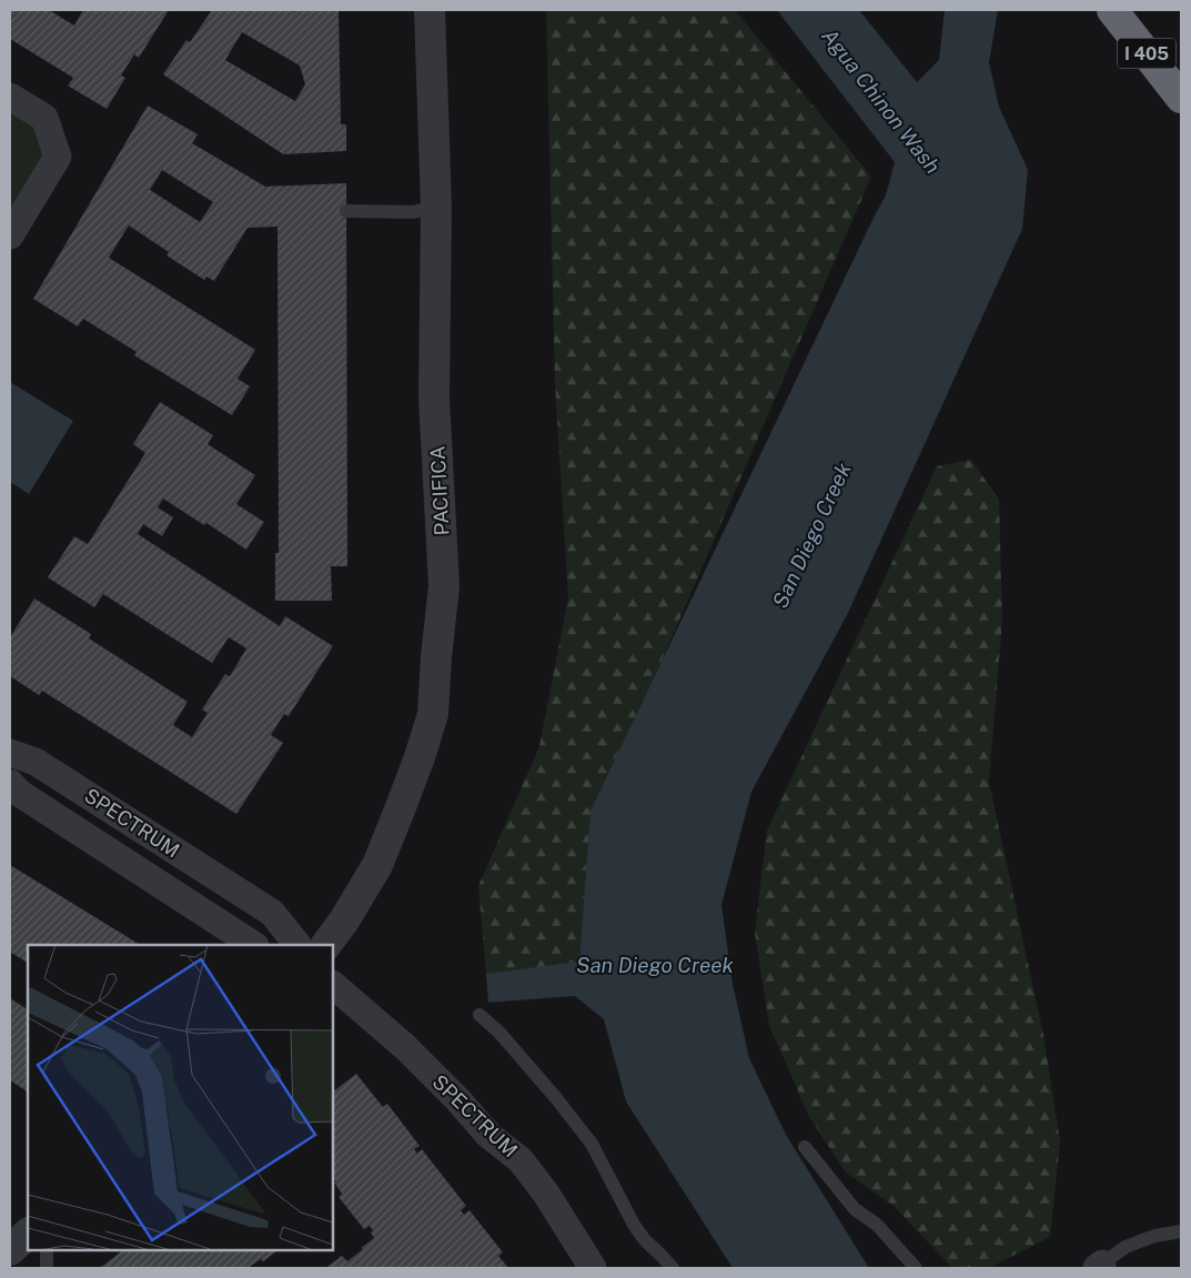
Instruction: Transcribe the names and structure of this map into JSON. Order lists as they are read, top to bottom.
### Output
{
  "streets": {
    "highway": ["I 405"],
    "street": ["PACIFICA", "SPECTRUM"]
  },
  "water": ["Agua Chinon Wash", "San Diego Creek"]
}
